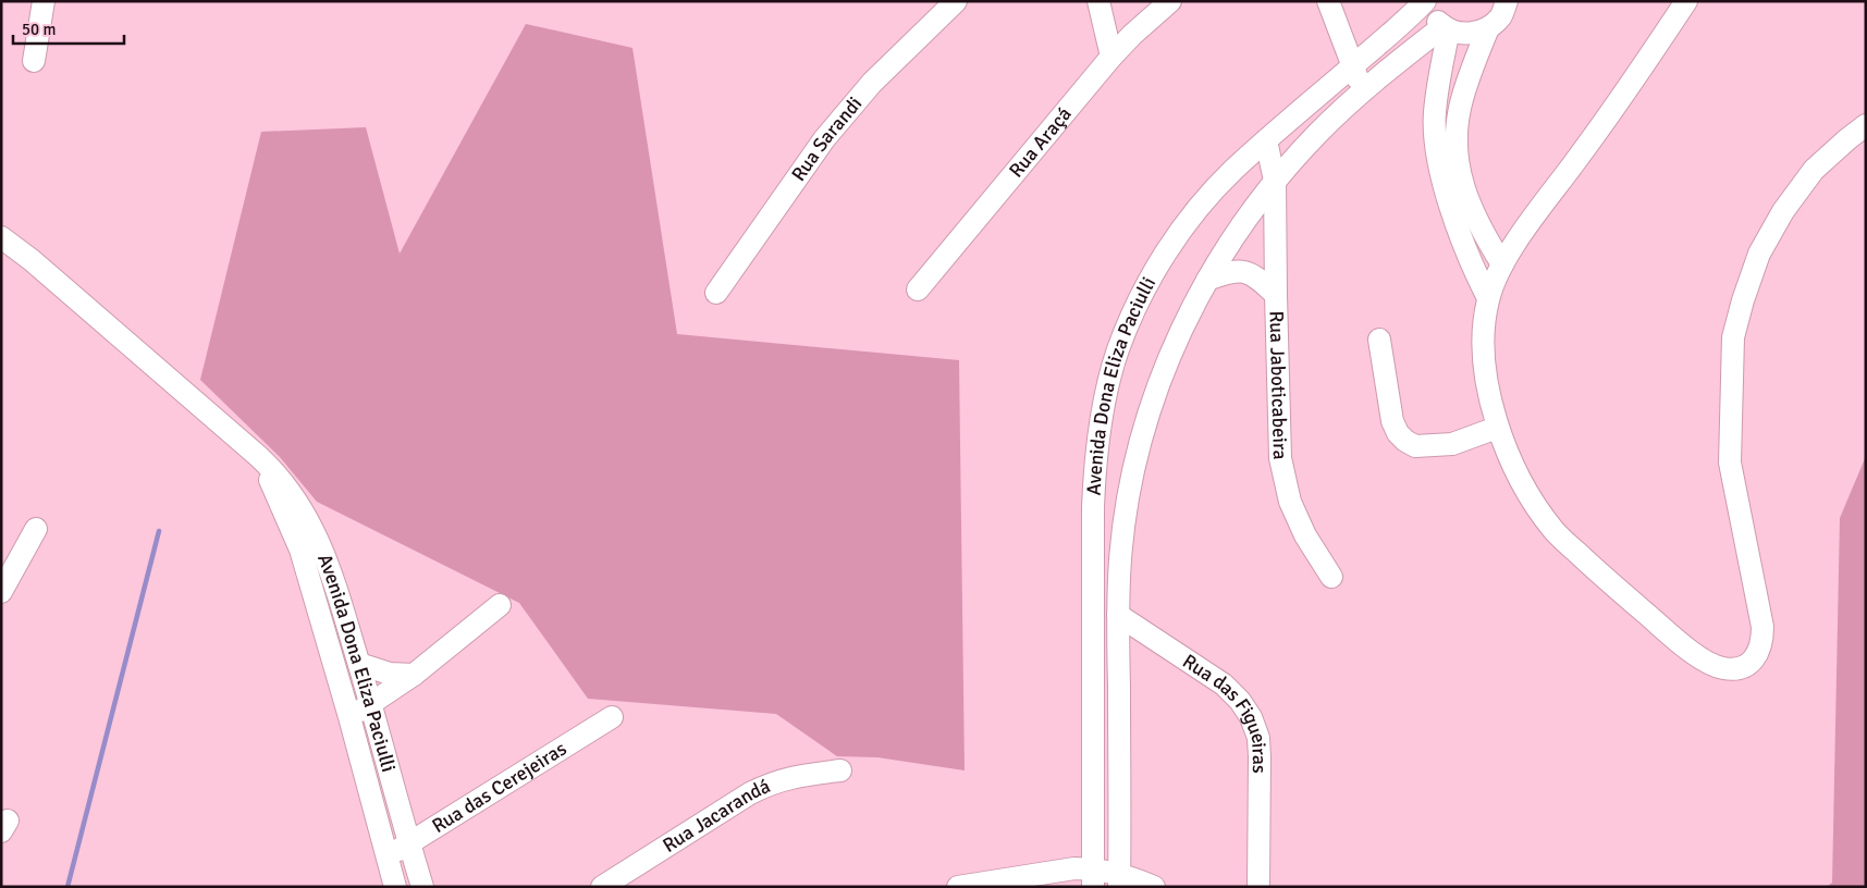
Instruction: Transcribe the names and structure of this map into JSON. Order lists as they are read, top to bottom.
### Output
{
  "streets": {
    "street": [
      "Rua Sarandi",
      "Rua Araçá",
      "Rua Jaboticabeira",
      "Avenida Dona Eliza Paciulli",
      "Rua das Figueiras",
      "Rua das Cerejeiras",
      "Rua Jacarandá"
    ]
  },
  "crossings": [
    ["Rua Jaboticabeira", "Avenida Dona Eliza Paciulli"],
    ["Avenida Dona Eliza Paciulli", "Rua das Figueiras"],
    ["Avenida Dona Eliza Paciulli", "Rua das Cerejeiras"]
  ],
  "scale_bar": "50 m"
}
